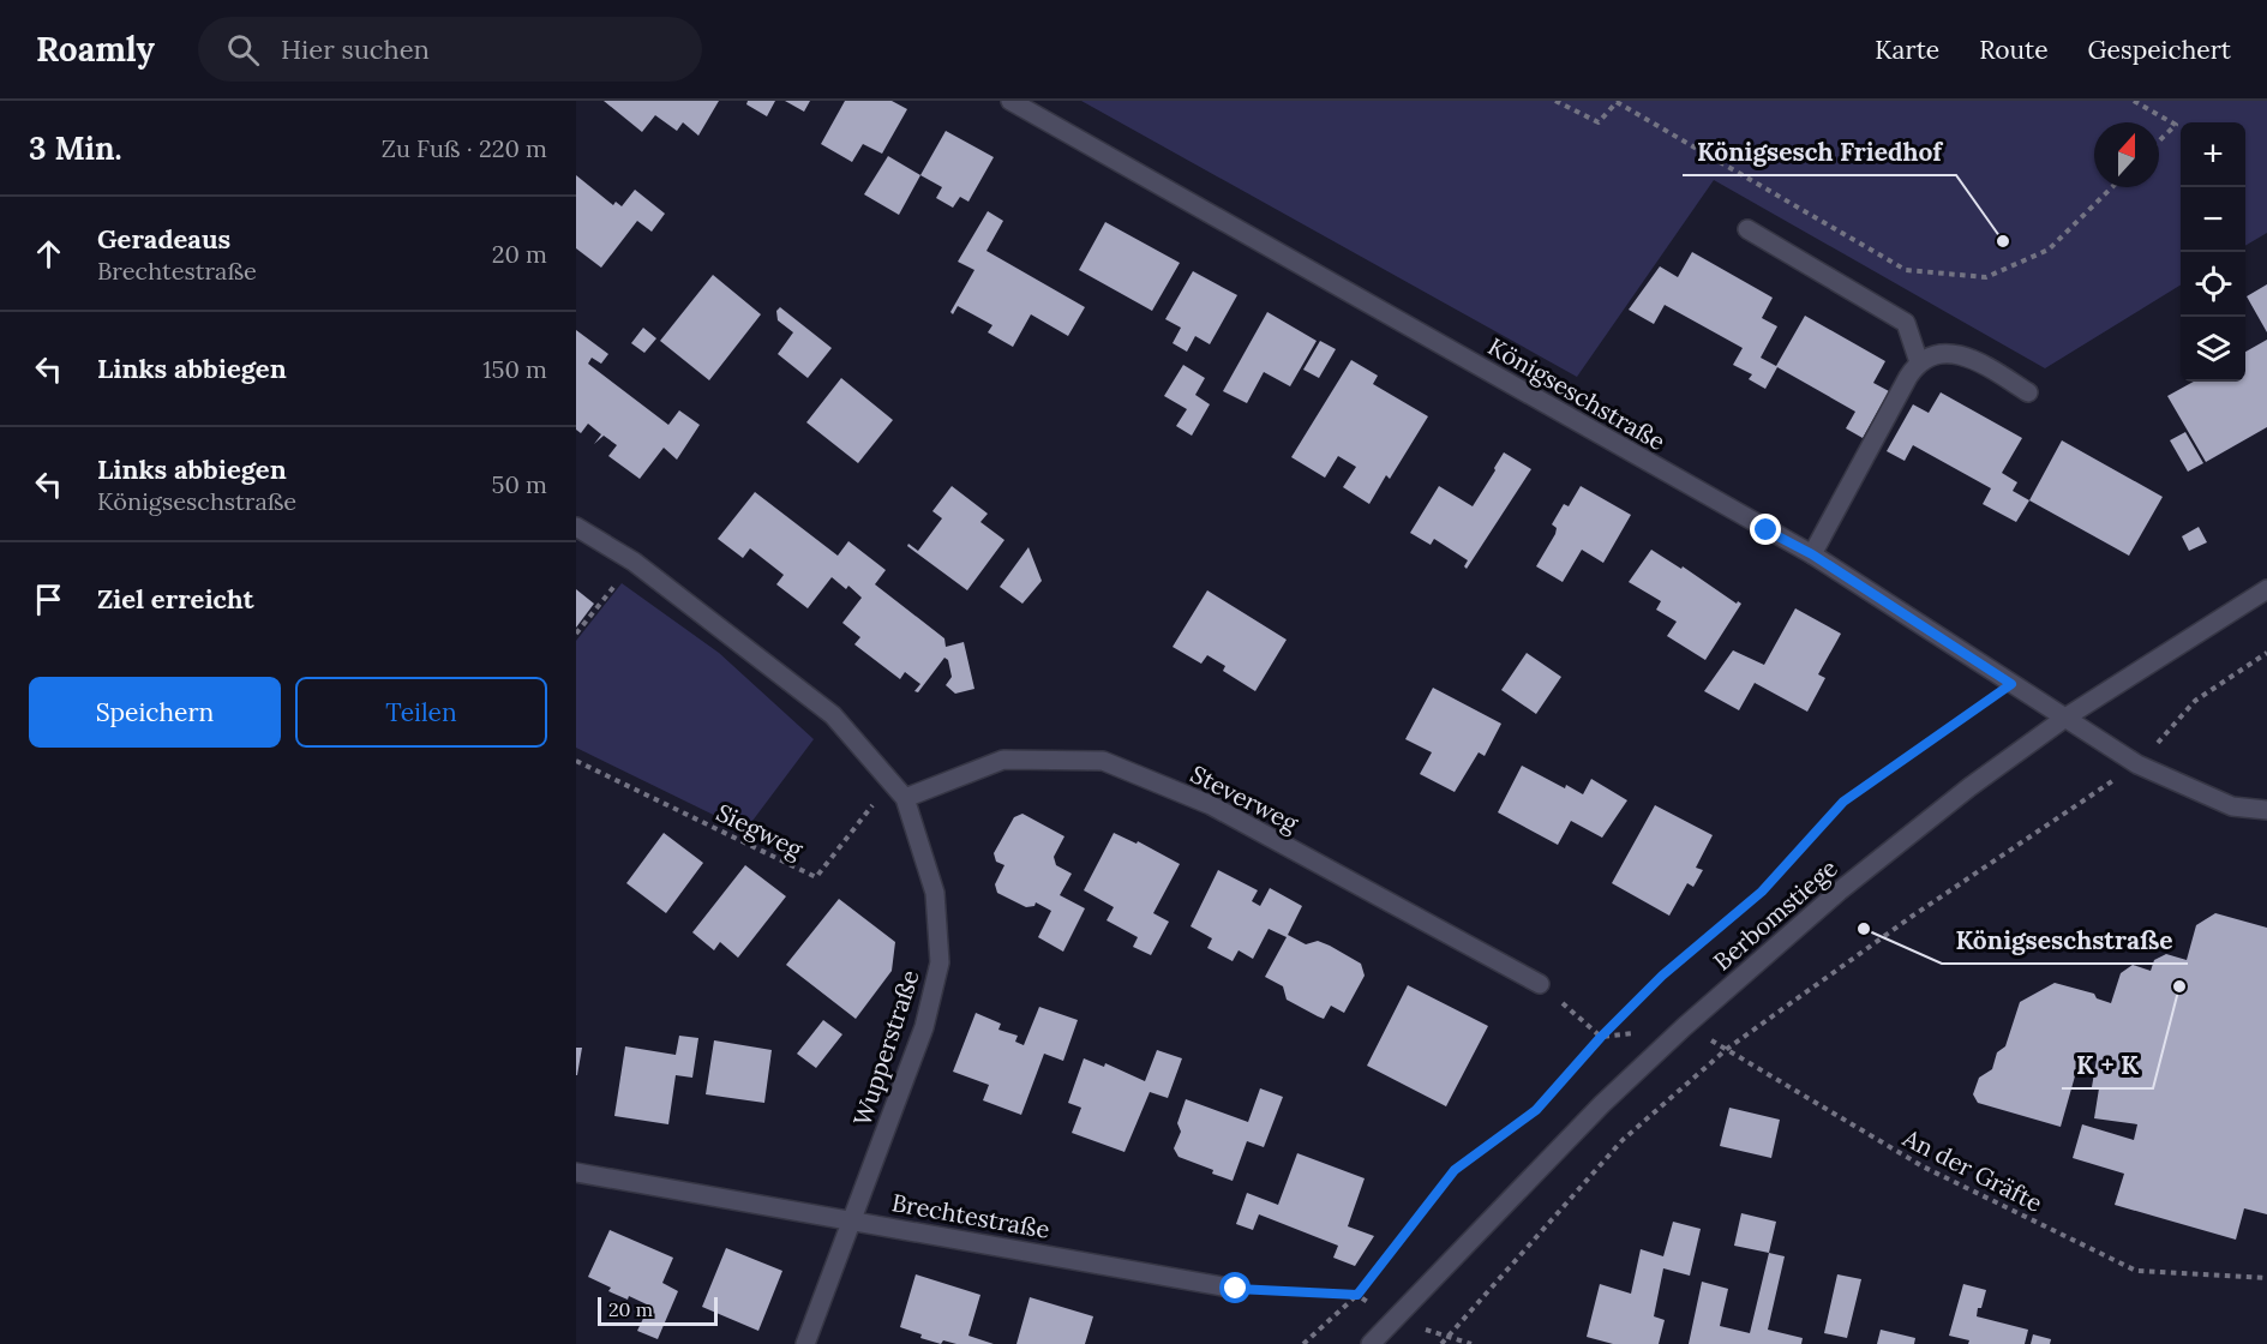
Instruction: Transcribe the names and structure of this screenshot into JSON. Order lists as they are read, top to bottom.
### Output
{
  "streets": {
    "street": [
      "Königseschstraße",
      "Steverweg",
      "Berbomstiege",
      "Wupperstraße",
      "Brechtestraße"
    ],
    "path": ["Siegweg", "An der Gräfte"]
  },
  "crossings": [
    ["Königseschstraße", "Berbomstiege"],
    ["Steverweg", "Siegweg"],
    ["Steverweg", "Wupperstraße"],
    ["Siegweg", "Wupperstraße"],
    ["Berbomstiege", "An der Gräfte"],
    ["Wupperstraße", "Brechtestraße"]
  ],
  "places": ["Königsesch Friedhof", "Königseschstraße", "K + K"],
  "scale_bar": "20 m",
  "north": "top",
  "page": {
    "header": "Roamly",
    "search": "Hier suchen",
    "nav": ["Karte", "Route", "Gespeichert"],
    "heading": ["3 Min.", "Zu Fuß · 220 m"],
    "map_buttons": ["+", "−"],
    "list": [
      ["Geradeaus", "Brechtestraße", "20 m"],
      ["Links abbiegen", "150 m"],
      ["Links abbiegen", "Königseschstraße", "50 m"],
      "Ziel erreicht"
    ],
    "buttons": ["Speichern", "Teilen"],
    "scale": "20 m"
  }
}
